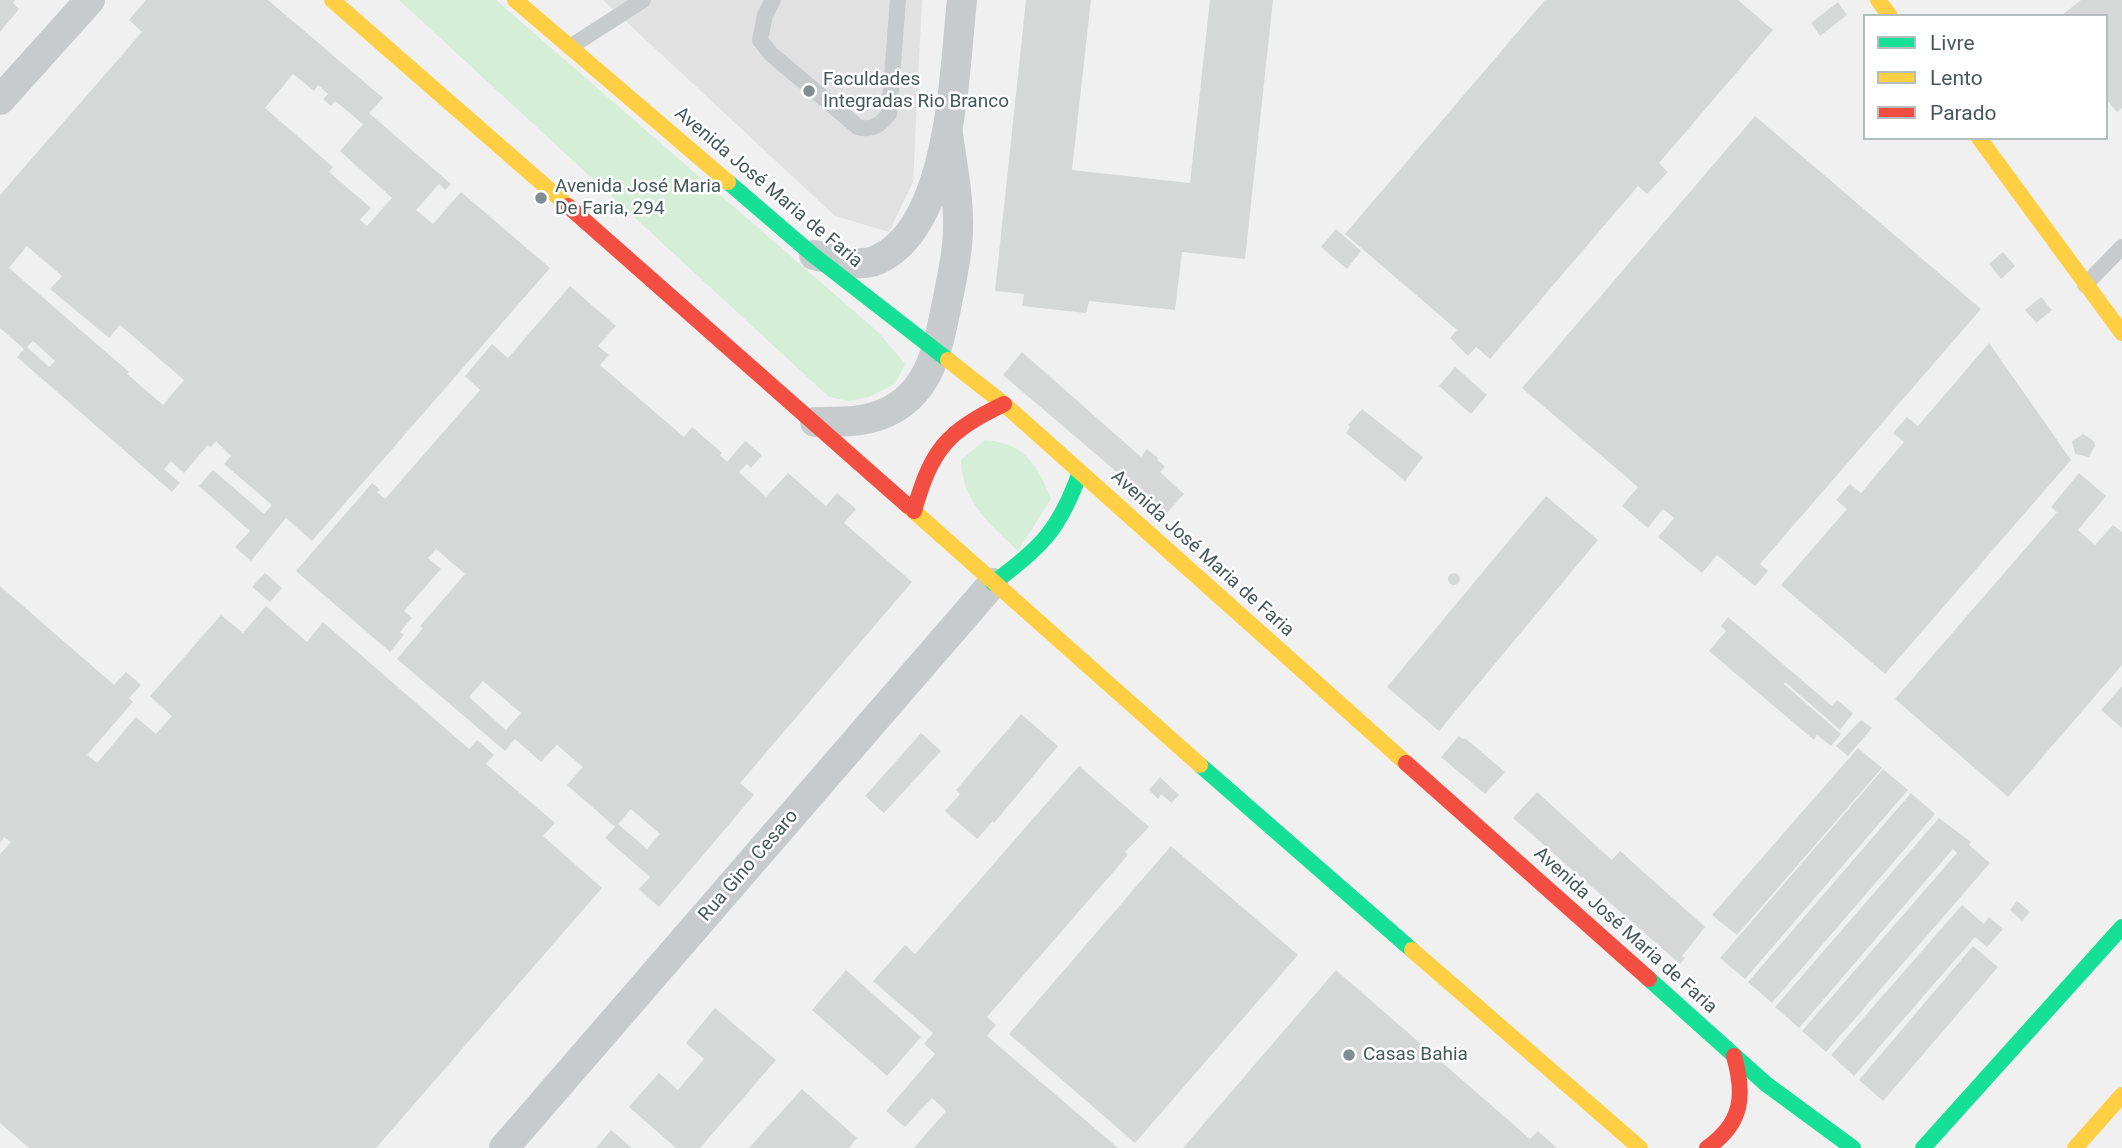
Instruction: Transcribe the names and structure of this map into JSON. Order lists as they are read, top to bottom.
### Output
{
  "streets": {
    "main road": ["Avenida José Maria de Faria"],
    "street": ["Rua Gino Cesaro"]
  },
  "crossings": [
    ["Avenida José Maria de Faria", "Rua Gino Cesaro"]
  ],
  "places": ["Faculdades Integradas Rio Branco", "Avenida José Maria De Faria, 294", "Casas Bahia"],
  "legend": ["Livre", "Lento", "Parado"]
}
